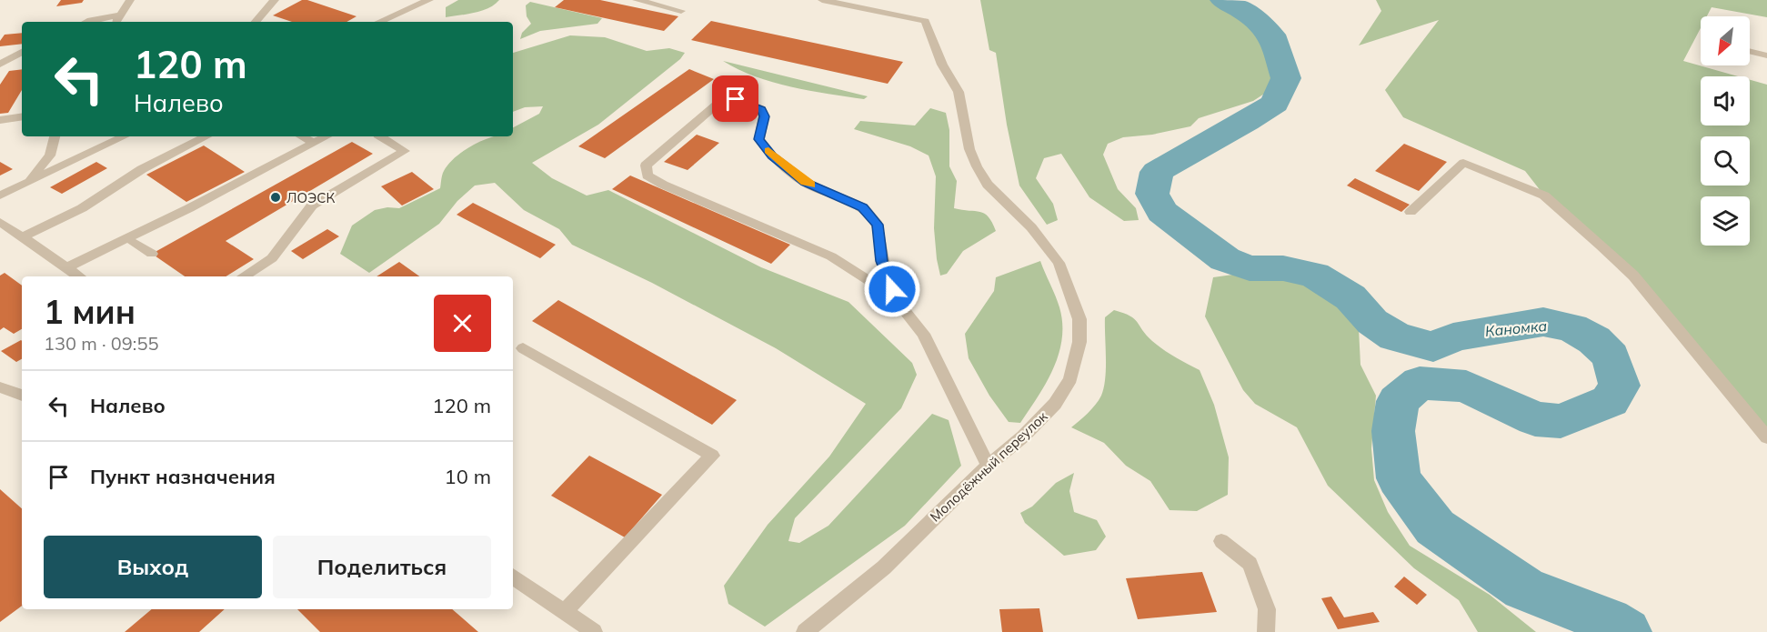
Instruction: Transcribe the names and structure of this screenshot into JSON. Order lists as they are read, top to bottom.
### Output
{
  "streets": {
    "street": ["Молодёжный переулок"]
  },
  "water": ["Каномка"],
  "places": ["ЛОЭСК"],
  "north": "bottom left",
  "page": {
    "turn": ["120 m", "Налево"],
    "heading": ["1 мин", "130 m · 09:55"],
    "list": [
      {
        "name": "Налево",
        "value": "120 m"
      },
      {
        "name": "Пункт назначения",
        "value": "10 m"
      }
    ],
    "buttons": ["Выход", "Поделиться"]
  }
}
